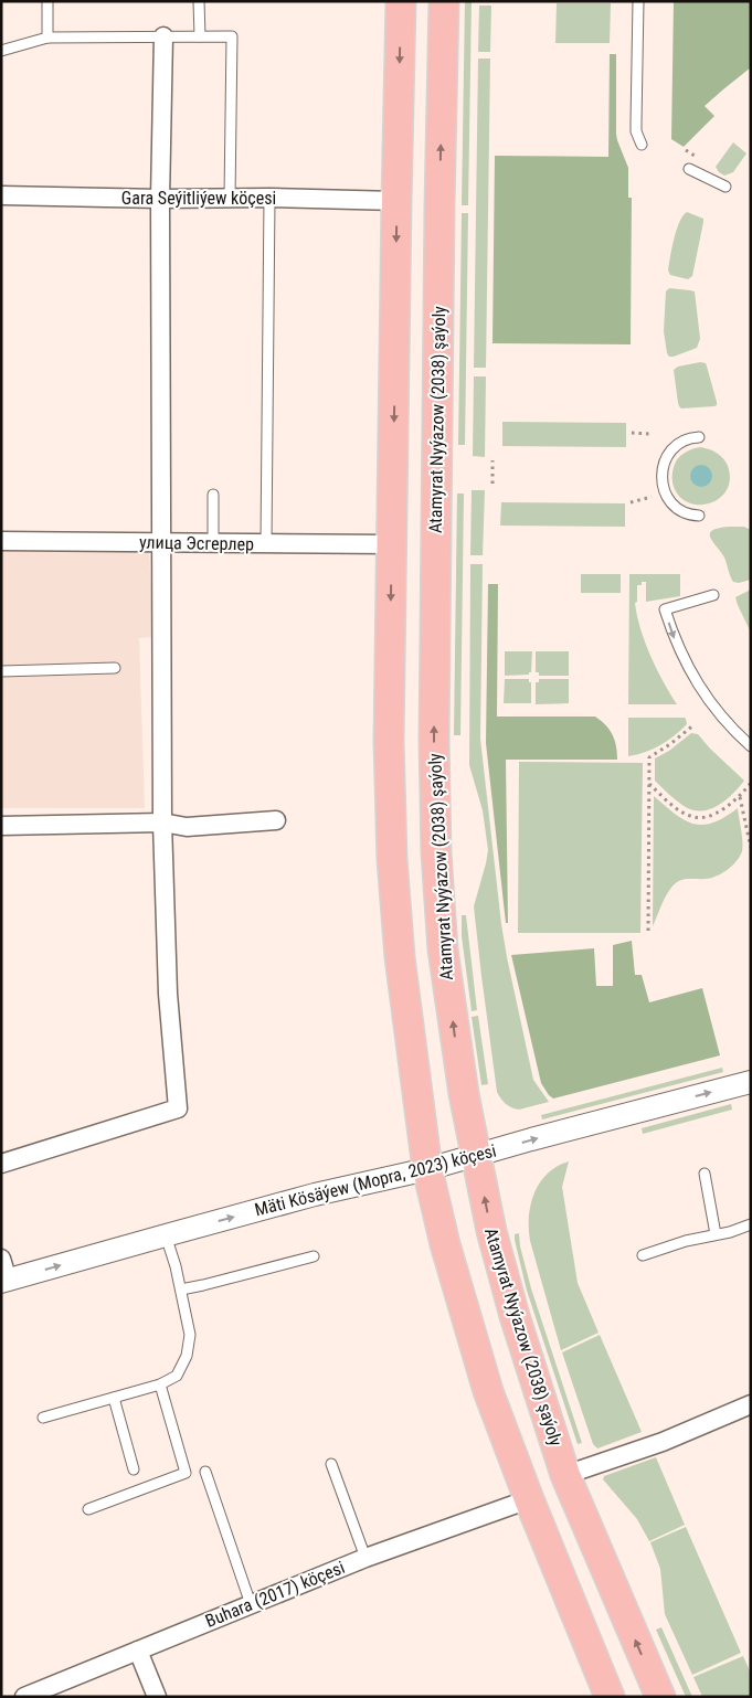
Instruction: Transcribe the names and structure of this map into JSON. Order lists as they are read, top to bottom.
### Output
{
  "streets": {
    "main road": ["Atamyrat Nyýazow (2038) şaýoly"],
    "street": [
      "Gara Seýitliýew köçesi",
      "улица Эсгерлер",
      "Mäti Kösäýew (Mopra, 2023) köçesi",
      "Buhara (2017) köçesi"
    ]
  },
  "crossings": [
    ["Atamyrat Nyýazow (2038) şaýoly", "Mäti Kösäýew (Mopra, 2023) köçesi"]
  ],
  "one_way": ["Mäti Kösäýew (Mopra, 2023) köçesi"]
}
